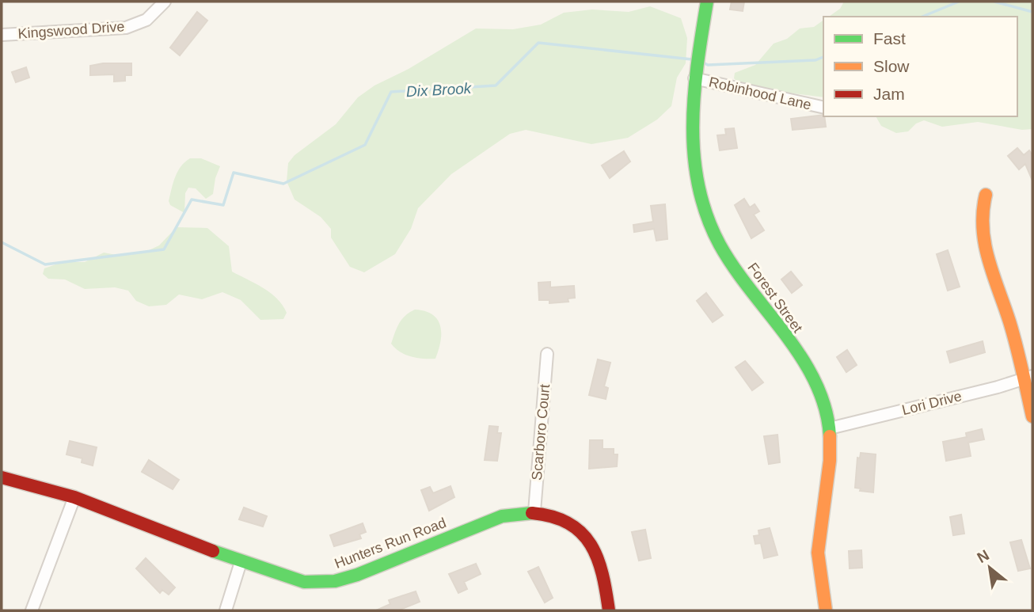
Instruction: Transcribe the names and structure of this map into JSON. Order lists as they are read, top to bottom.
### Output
{
  "streets": {
    "street": [
      "Kingswood Drive",
      "Robinhood Lane",
      "Forest Street",
      "Lori Drive",
      "Scarboro Court",
      "Hunters Run Road"
    ]
  },
  "crossings": [
    ["Robinhood Lane", "Forest Street"],
    ["Forest Street", "Lori Drive"],
    ["Scarboro Court", "Hunters Run Road"]
  ],
  "water": ["Dix Brook"],
  "legend": ["Fast", "Slow", "Jam"],
  "north": "top left"
}
